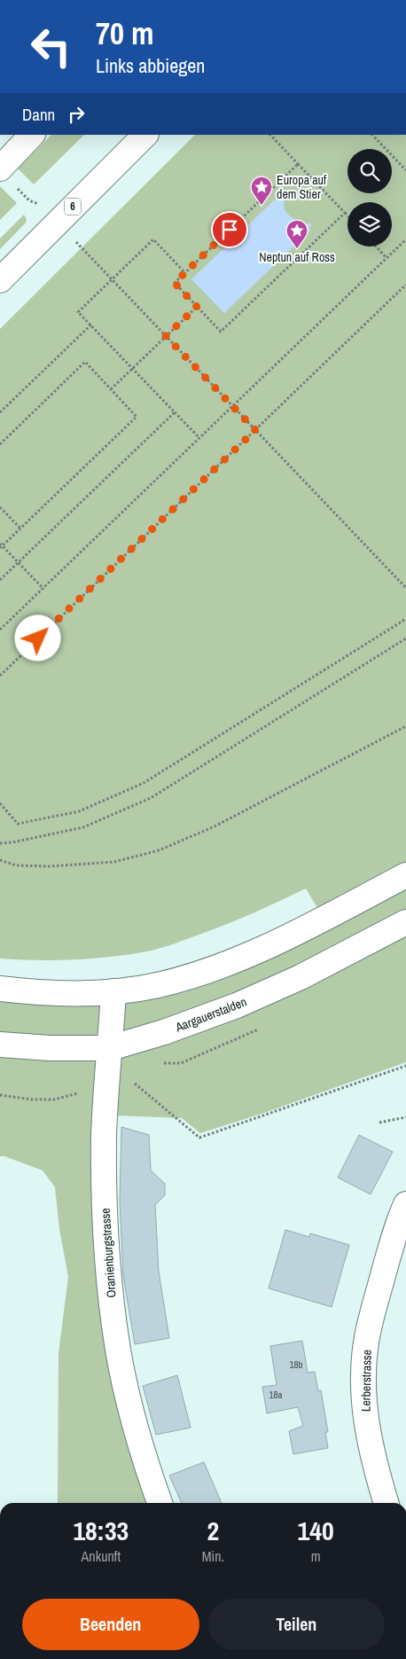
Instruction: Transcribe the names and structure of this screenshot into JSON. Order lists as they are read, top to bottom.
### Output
{
  "streets": {
    "street": [
      "6",
      "Aargauerstalden",
      "Oranienburgstrasse",
      "Lerberstrasse"
    ]
  },
  "crossings": [
    ["Aargauerstalden", "Oranienburgstrasse"]
  ],
  "places": {
    "place": ["Europa auf dem Stier", "Neptun auf Ross"]
  },
  "house_numbers": ["18b", "18a"],
  "page": {
    "turn": ["70 m", "Links abbiegen"],
    "then": "Dann",
    "eta": [
      "18:33",
      "Ankunft",
      "2",
      "Min.",
      "140",
      "m"
    ],
    "buttons": ["Beenden", "Teilen"]
  }
}
